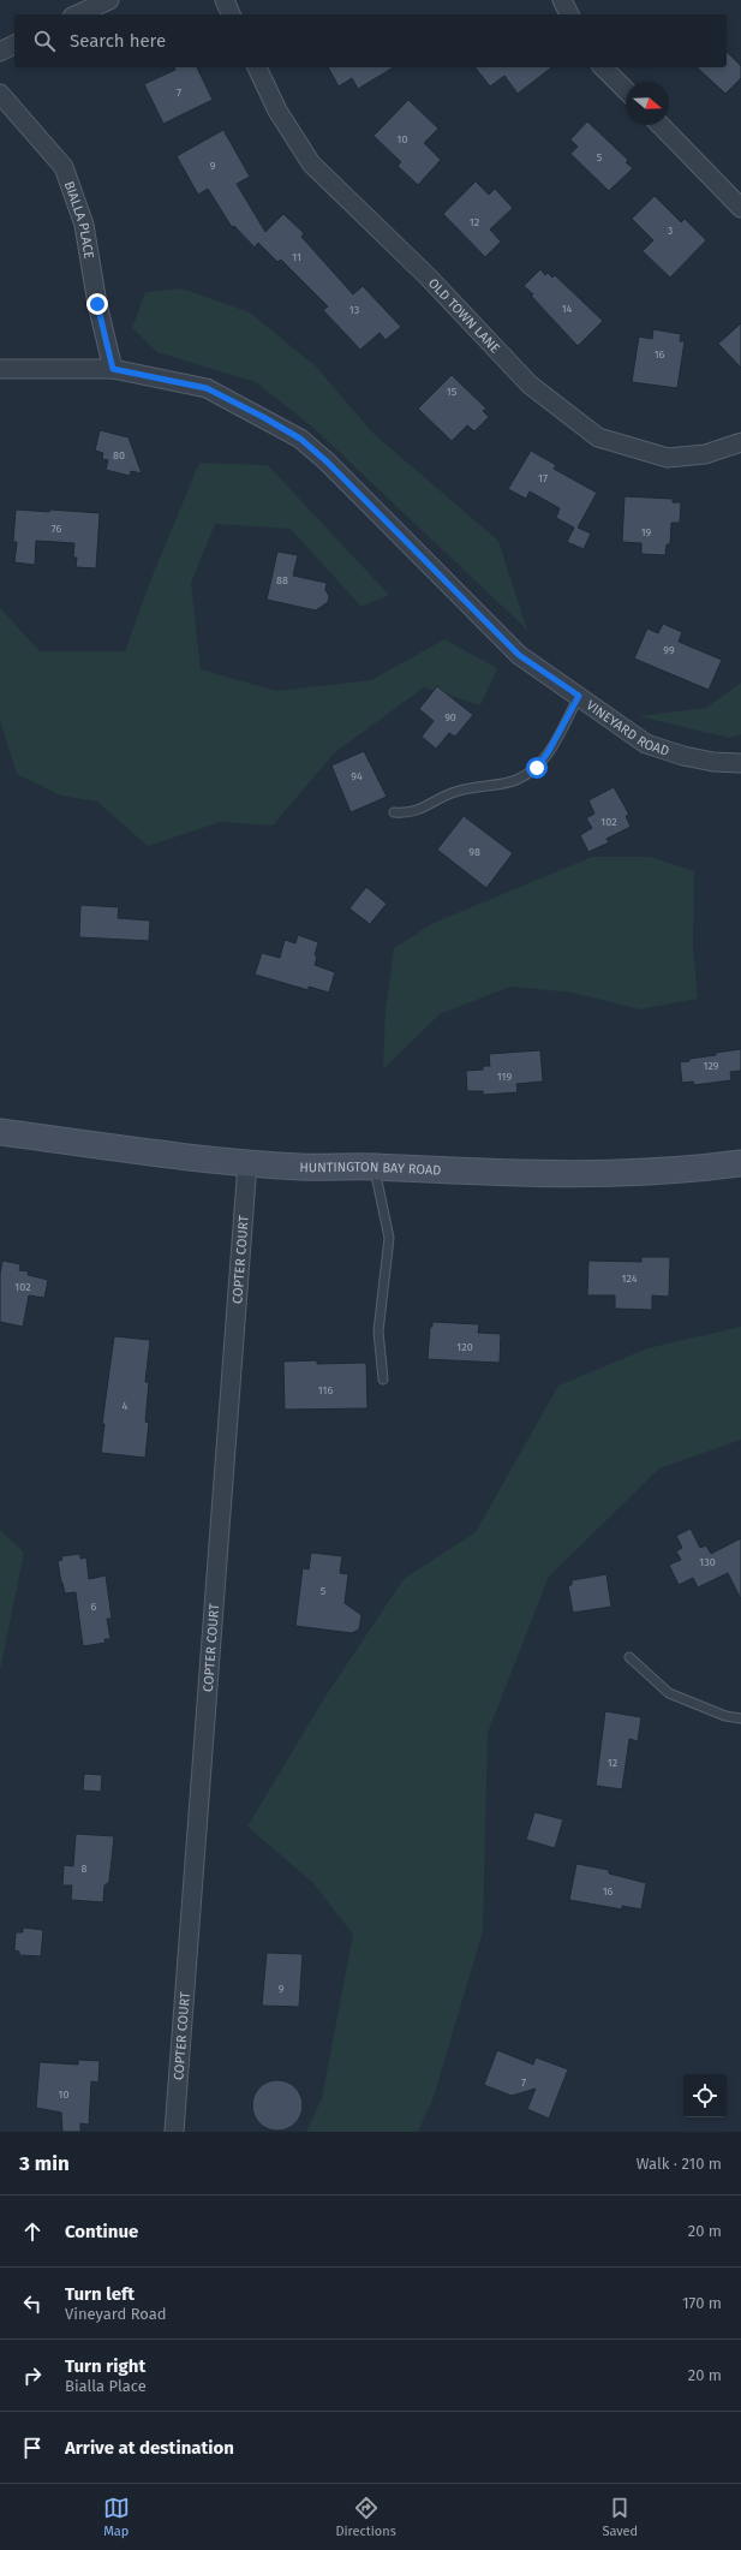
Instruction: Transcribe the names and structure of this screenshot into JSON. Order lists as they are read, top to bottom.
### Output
{
  "streets": {
    "street": [
      "BIALLA PLACE",
      "OLD TOWN LANE",
      "VINEYARD ROAD",
      "HUNTINGTON BAY ROAD",
      "COPTER COURT"
    ]
  },
  "crossings": [
    ["BIALLA PLACE", "VINEYARD ROAD"],
    ["HUNTINGTON BAY ROAD", "COPTER COURT"]
  ],
  "house_numbers": [
    "7",
    "10",
    "5",
    "9",
    "12",
    "3",
    "11",
    "14",
    "13",
    "16",
    "15",
    "80",
    "17",
    "76",
    "19",
    "88",
    "99",
    "90",
    "94",
    "102",
    "98",
    "129",
    "119",
    "124",
    "102",
    "120",
    "116",
    "4",
    "130",
    "5",
    "6",
    "12",
    "8",
    "16",
    "9",
    "7",
    "10"
  ],
  "north": "right",
  "page": {
    "search": "Search here",
    "heading": ["3 min", "Walk · 210 m"],
    "list": [
      ["Continue", "20 m"],
      ["Turn left", "Vineyard Road", "170 m"],
      ["Turn right", "Bialla Place", "20 m"],
      "Arrive at destination"
    ],
    "nav": ["Map", "Directions", "Saved"]
  }
}
